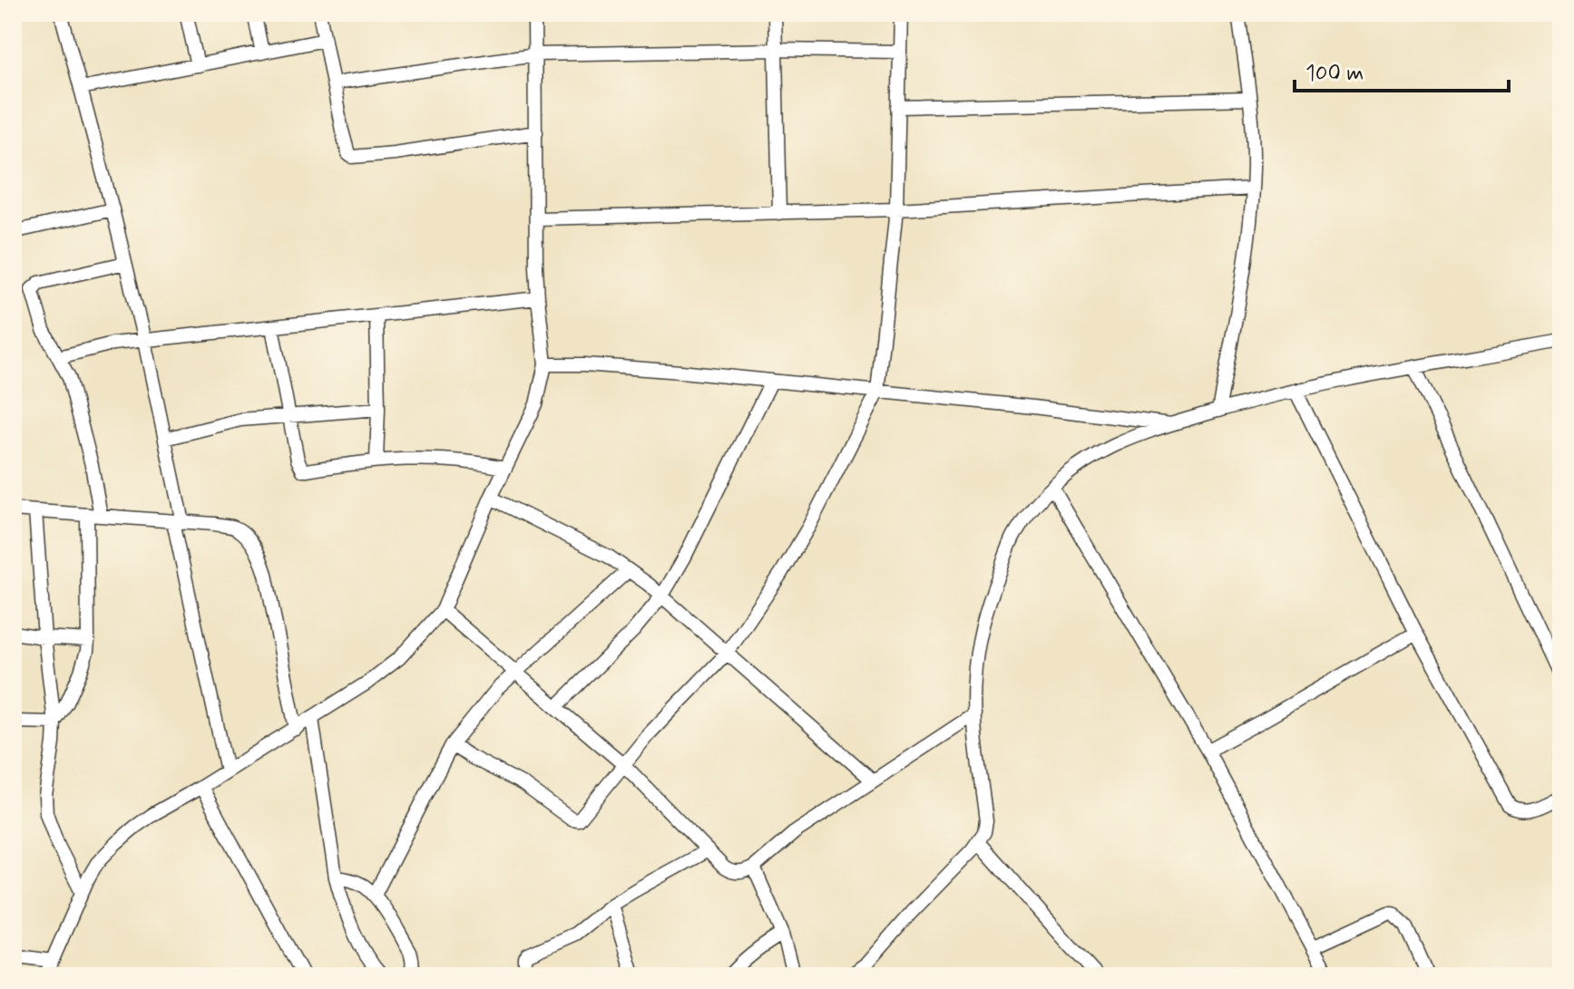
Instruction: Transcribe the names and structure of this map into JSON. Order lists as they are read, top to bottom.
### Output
{
  "scale_bar": "100 m"
}
